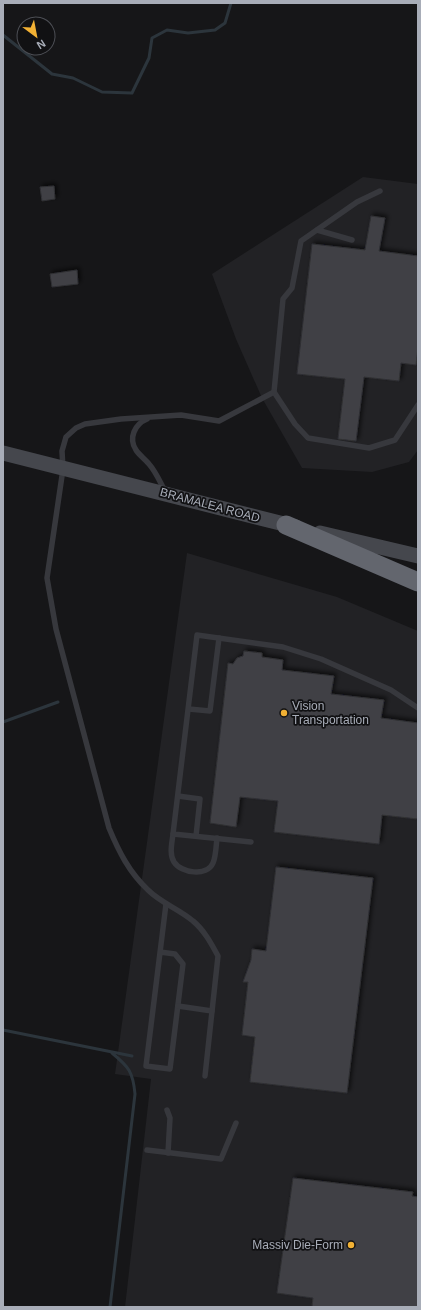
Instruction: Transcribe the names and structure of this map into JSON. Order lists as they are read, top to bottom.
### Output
{
  "streets": {
    "main road": ["BRAMALEA ROAD"]
  },
  "places": ["Vision Transportation", "Massiv Die-Form"],
  "north": "bottom right"
}
